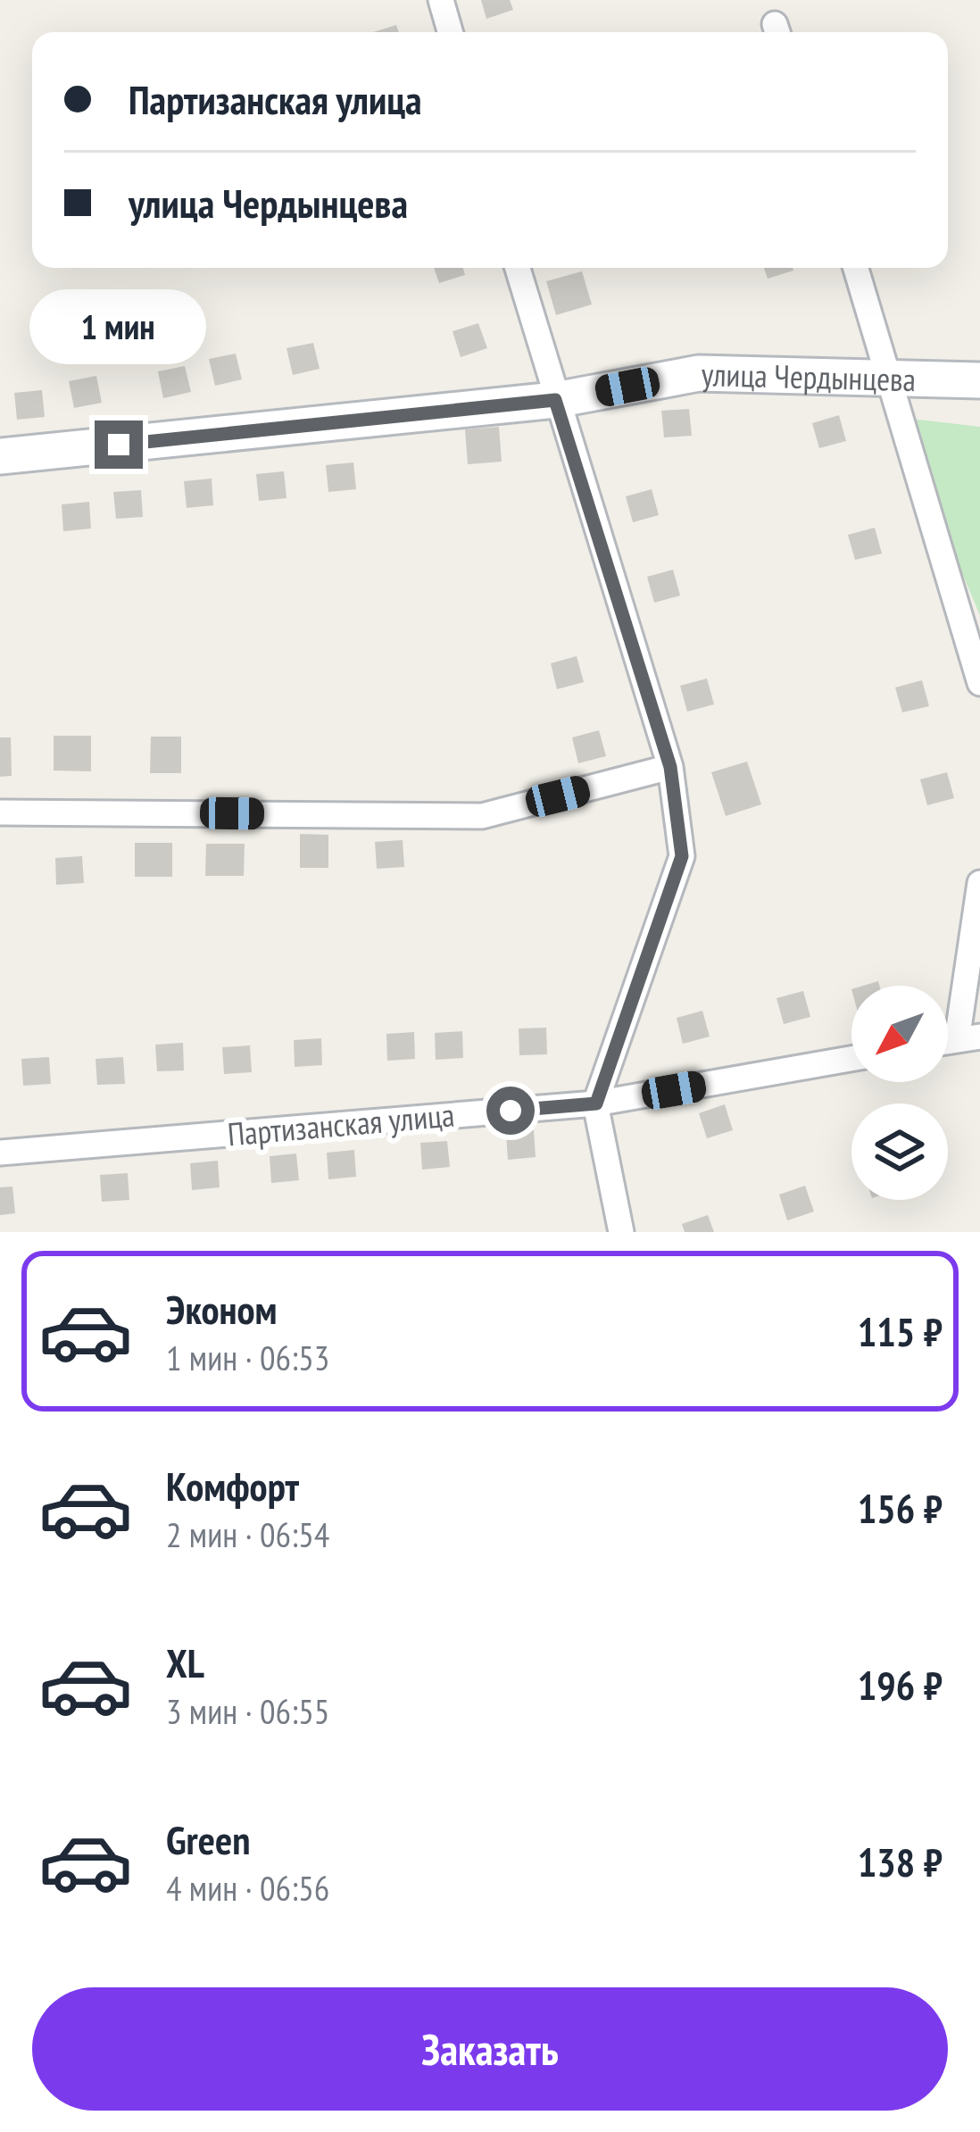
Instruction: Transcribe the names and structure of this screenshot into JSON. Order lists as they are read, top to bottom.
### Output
{
  "streets": {
    "street": ["улица Чердынцева", "Партизанская улица"]
  },
  "north": "bottom left",
  "page": {
    "banner": ["Партизанская улица", "улица Чердынцева"],
    "bubble": "1 мин",
    "list": [
      {
        "name": "Эконом",
        "note": "1 мин · 06:53",
        "value": "115 ₽"
      },
      {
        "name": "Комфорт",
        "note": "2 мин · 06:54",
        "value": "156 ₽"
      },
      {
        "name": "XL",
        "note": "3 мин · 06:55",
        "value": "196 ₽"
      },
      {
        "name": "Green",
        "note": "4 мин · 06:56",
        "value": "138 ₽"
      }
    ],
    "buttons": "Заказать"
  }
}
